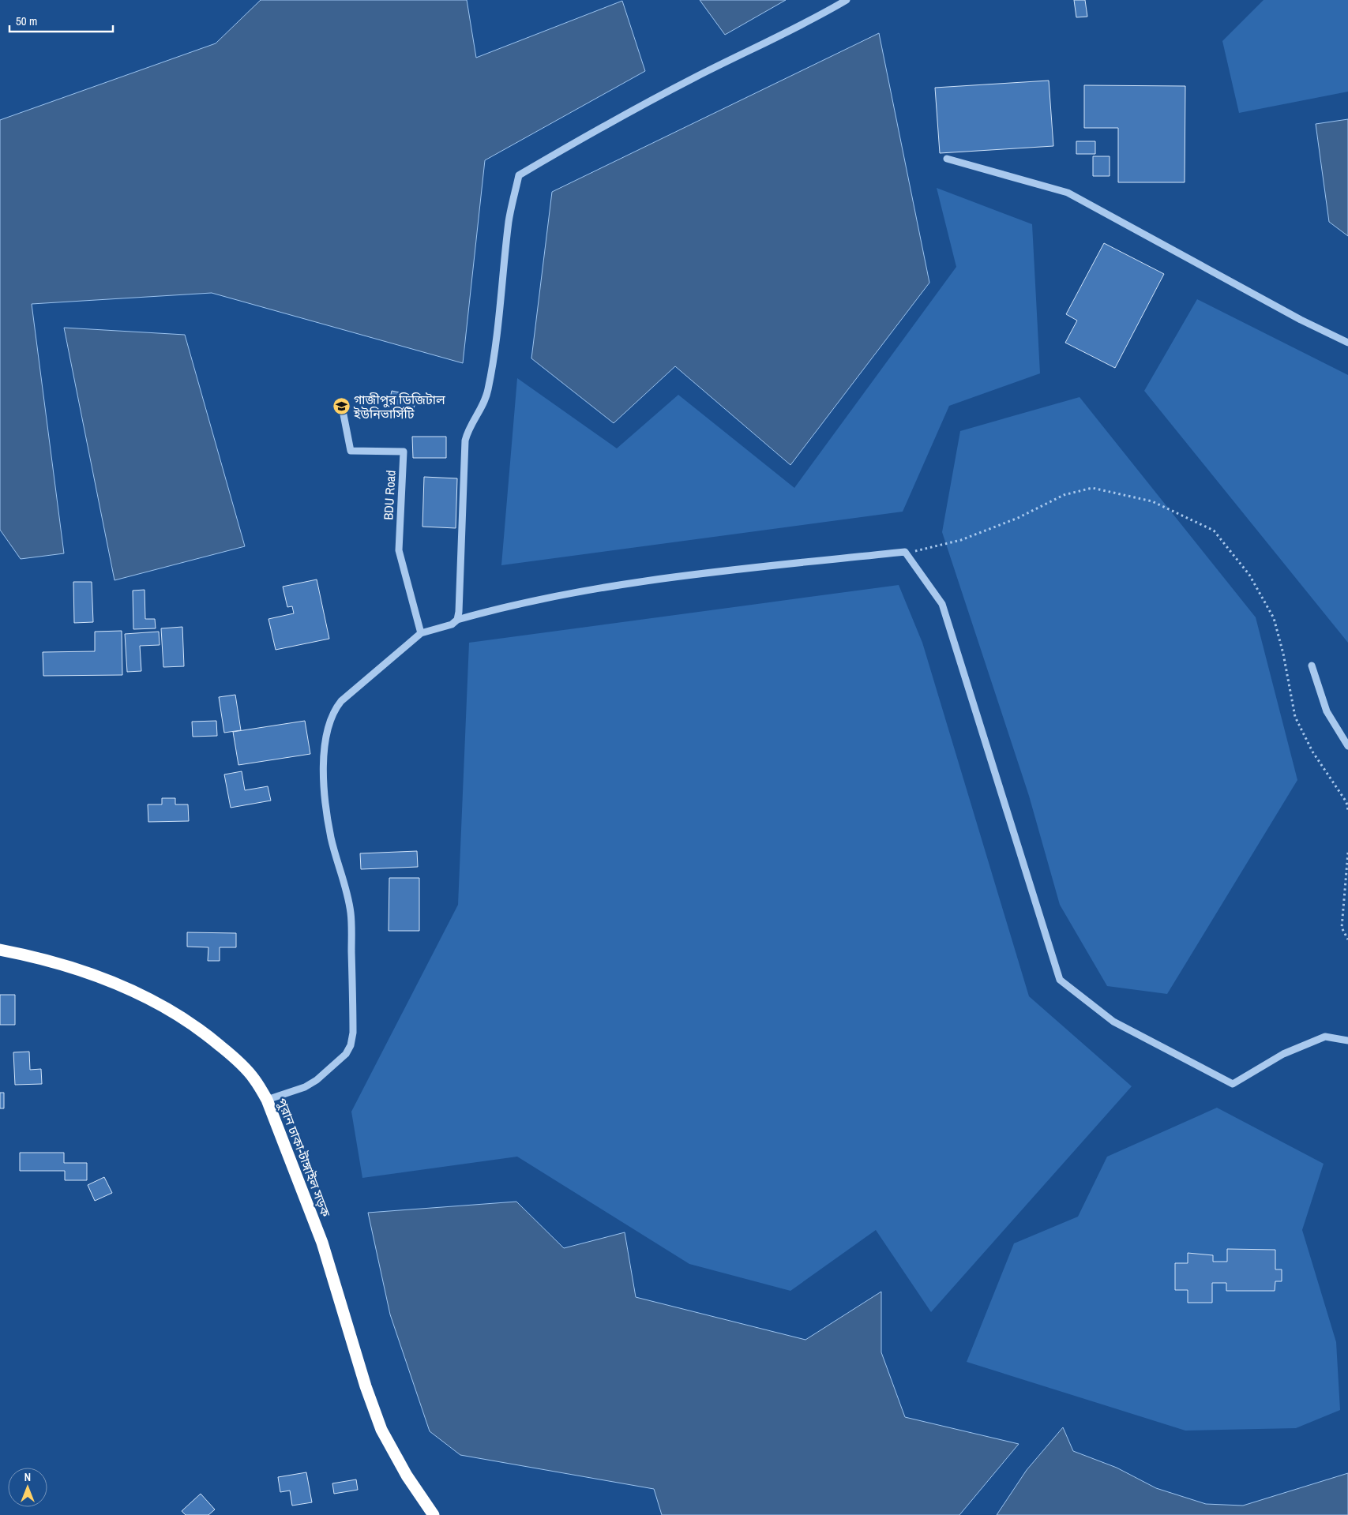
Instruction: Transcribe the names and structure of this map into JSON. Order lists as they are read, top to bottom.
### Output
{
  "streets": {
    "highway": ["পুরান ঢাকা-টাঙ্গাইল সড়ক"],
    "street": ["BDU Road"]
  },
  "places": {
    "school or university": ["গাজীপুর ডিজিটাল ইউনিভার্সিটি"]
  },
  "scale_bar": "50 m",
  "north": "top"
}
